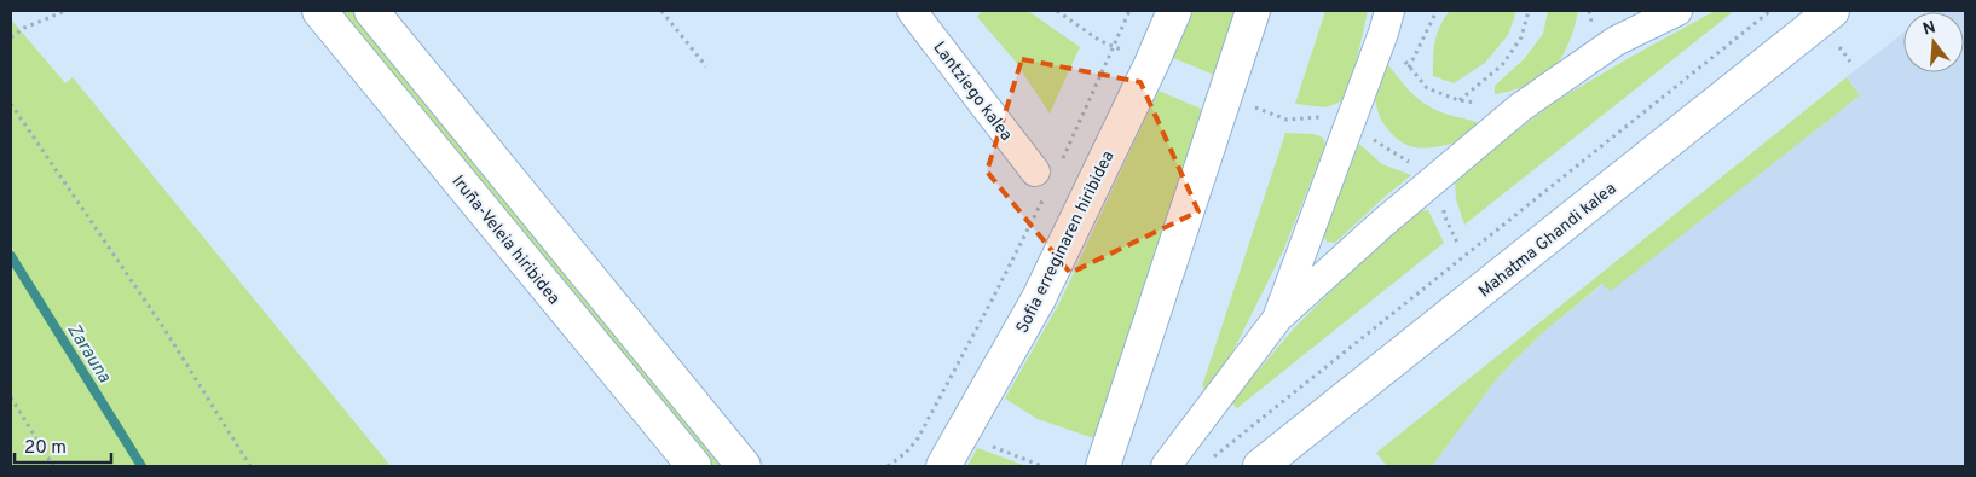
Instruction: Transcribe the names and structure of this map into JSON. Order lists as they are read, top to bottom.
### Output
{
  "streets": {
    "main road": ["Iruña-Veleia hiribidea", "Mahatma Ghandi kalea", "Sofia erreginaren hiribidea"],
    "street": ["Lantziego kalea"]
  },
  "water": ["Zarauna"],
  "scale_bar": "20 m",
  "north": "top"
}
